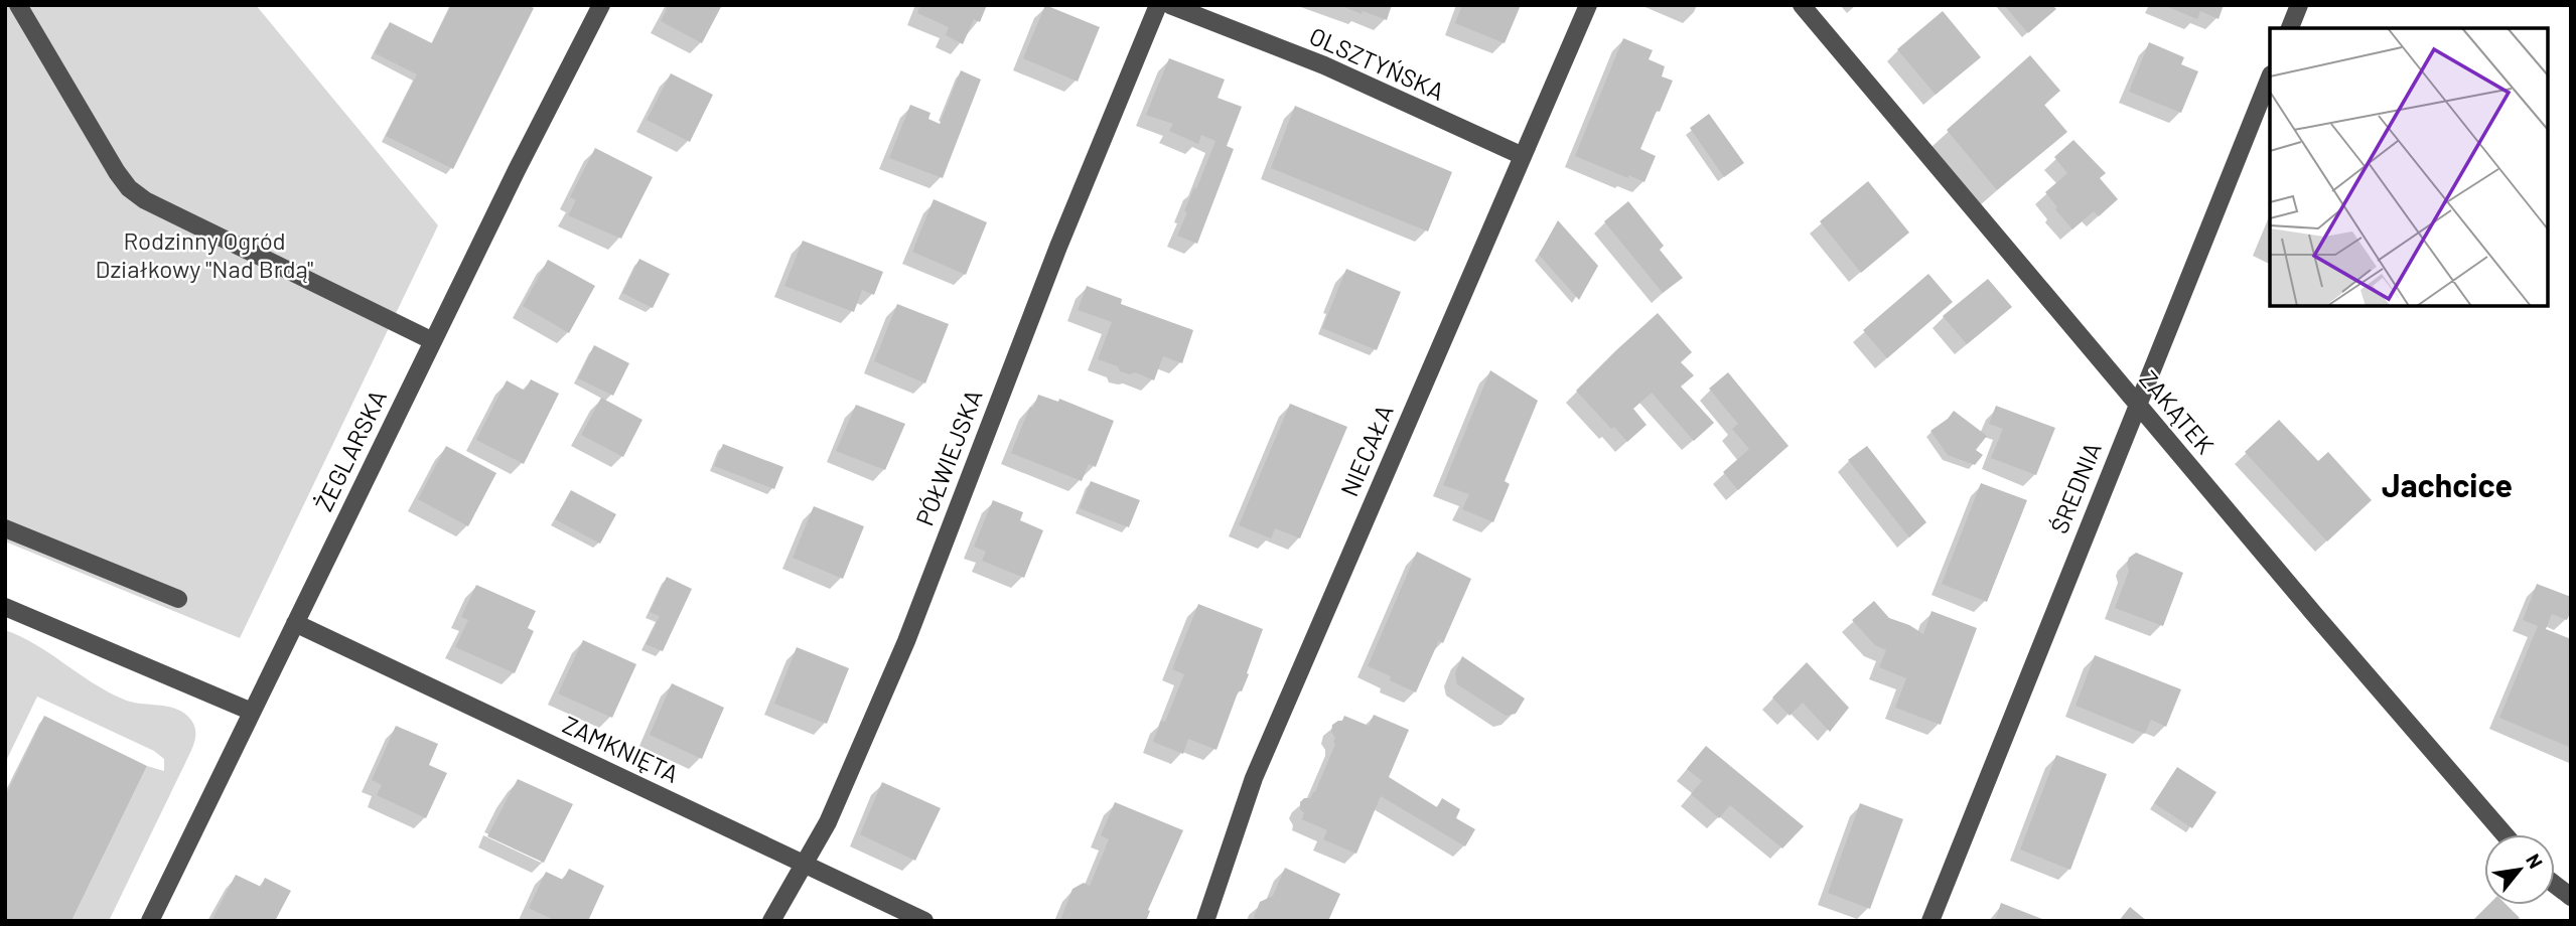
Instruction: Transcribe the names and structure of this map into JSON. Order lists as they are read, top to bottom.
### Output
{
  "streets": {
    "street": [
      "OLSZTYŃSKA",
      "ZAKĄTEK",
      "ŻEGLARSKA",
      "NIECAŁA",
      "PÓŁWIEJSKA",
      "ŚREDNIA",
      "ZAMKNIĘTA"
    ]
  },
  "crossings": [
    ["OLSZTYŃSKA", "NIECAŁA"],
    ["ZAKĄTEK", "ŚREDNIA"],
    ["ŻEGLARSKA", "ZAMKNIĘTA"],
    ["PÓŁWIEJSKA", "ZAMKNIĘTA"]
  ],
  "districts": ["Jachcice"],
  "parks": ["Rodzinny Ogród Działkowy \"Nad Brdą\""],
  "north": "top right"
}
